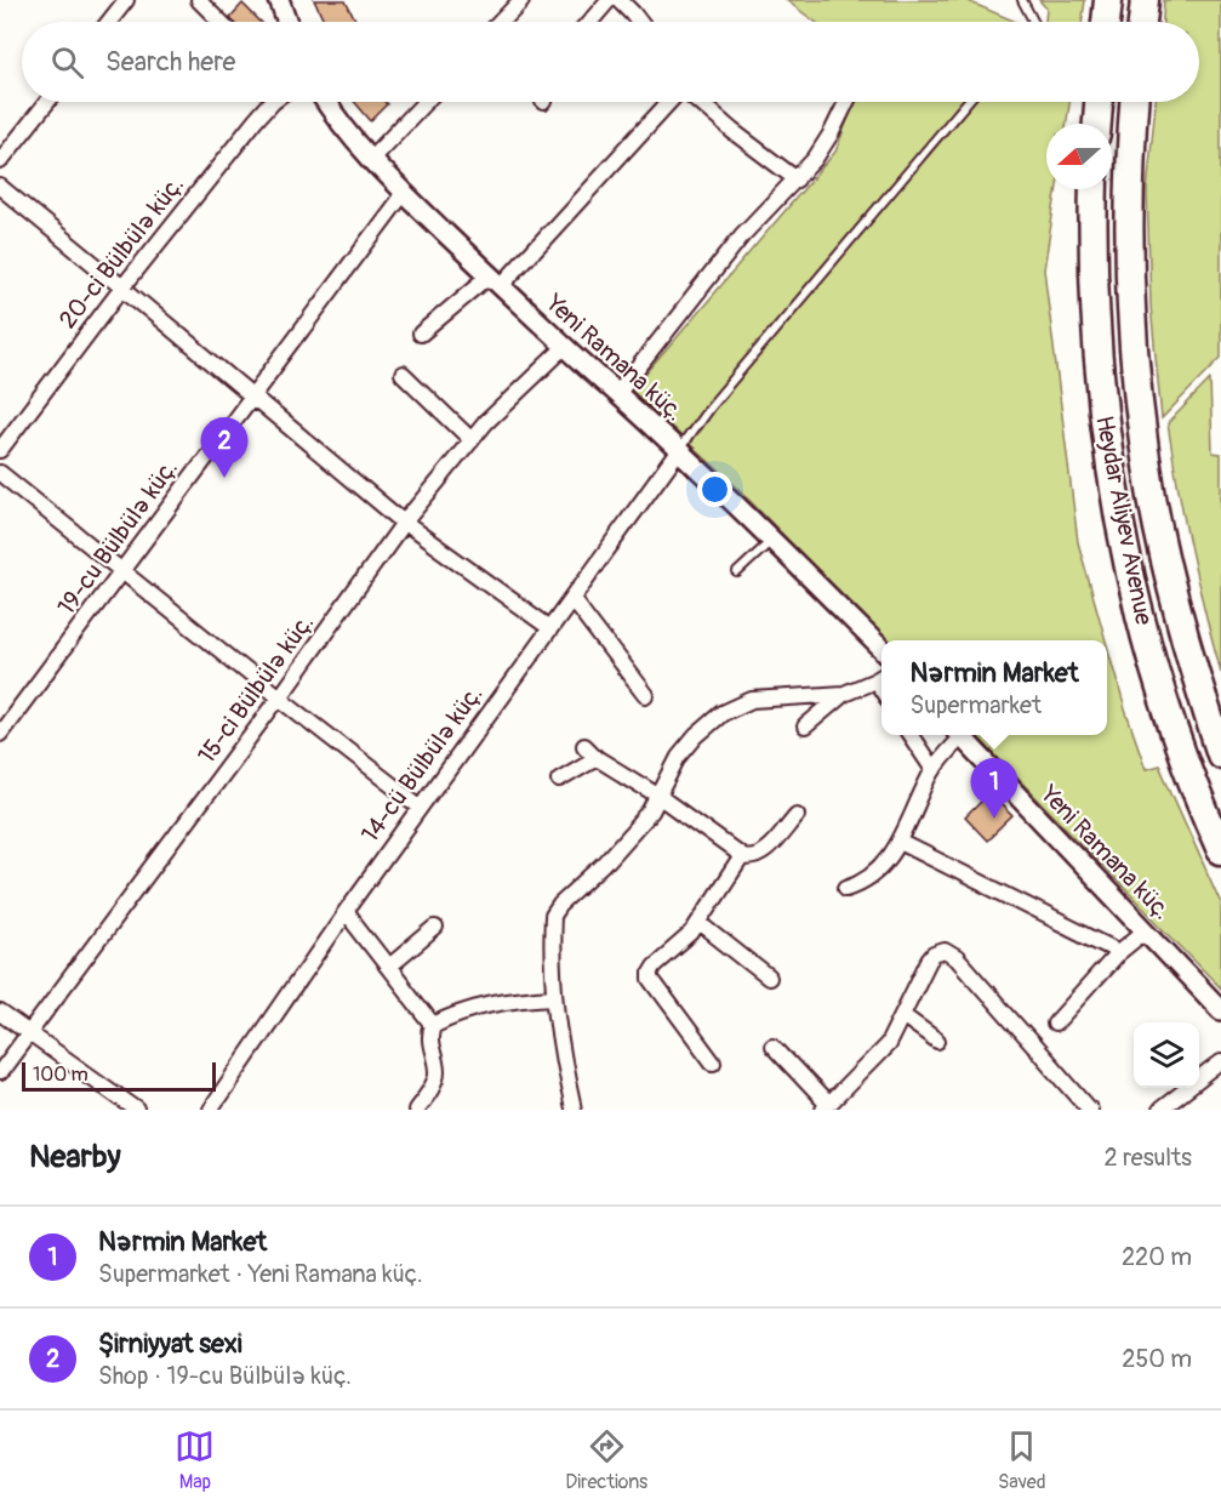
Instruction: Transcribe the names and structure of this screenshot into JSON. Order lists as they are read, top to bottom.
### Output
{
  "streets": {
    "highway": ["Heydar Aliyev Avenue"],
    "street": [
      "20-ci Bülbülə küç.",
      "Yeni Ramana küç.",
      "19-cu Bülbülə küç.",
      "15-ci Bülbülə küç.",
      "14-cü Bülbülə küç."
    ]
  },
  "crossings": [
    ["Yeni Ramana küç.", "19-cu Bülbülə küç."],
    ["Yeni Ramana küç.", "15-ci Bülbülə küç."],
    ["Yeni Ramana küç.", "14-cü Bülbülə küç."]
  ],
  "scale_bar": "100 m",
  "north": "left",
  "page": {
    "search": "Search here",
    "pins": ["2", "1"],
    "popup": ["Nərmin Market", "Supermarket"],
    "scale": "100 m",
    "heading": ["Nearby", "2 results"],
    "list": [
      {
        "mark": "1",
        "name": "Nərmin Market",
        "note": "Supermarket · Yeni Ramana küç.",
        "value": "220 m"
      },
      {
        "mark": "2",
        "name": "Şirniyyat sexi",
        "note": "Shop · 19-cu Bülbülə küç.",
        "value": "250 m"
      }
    ],
    "nav": ["Map", "Directions", "Saved"]
  }
}
